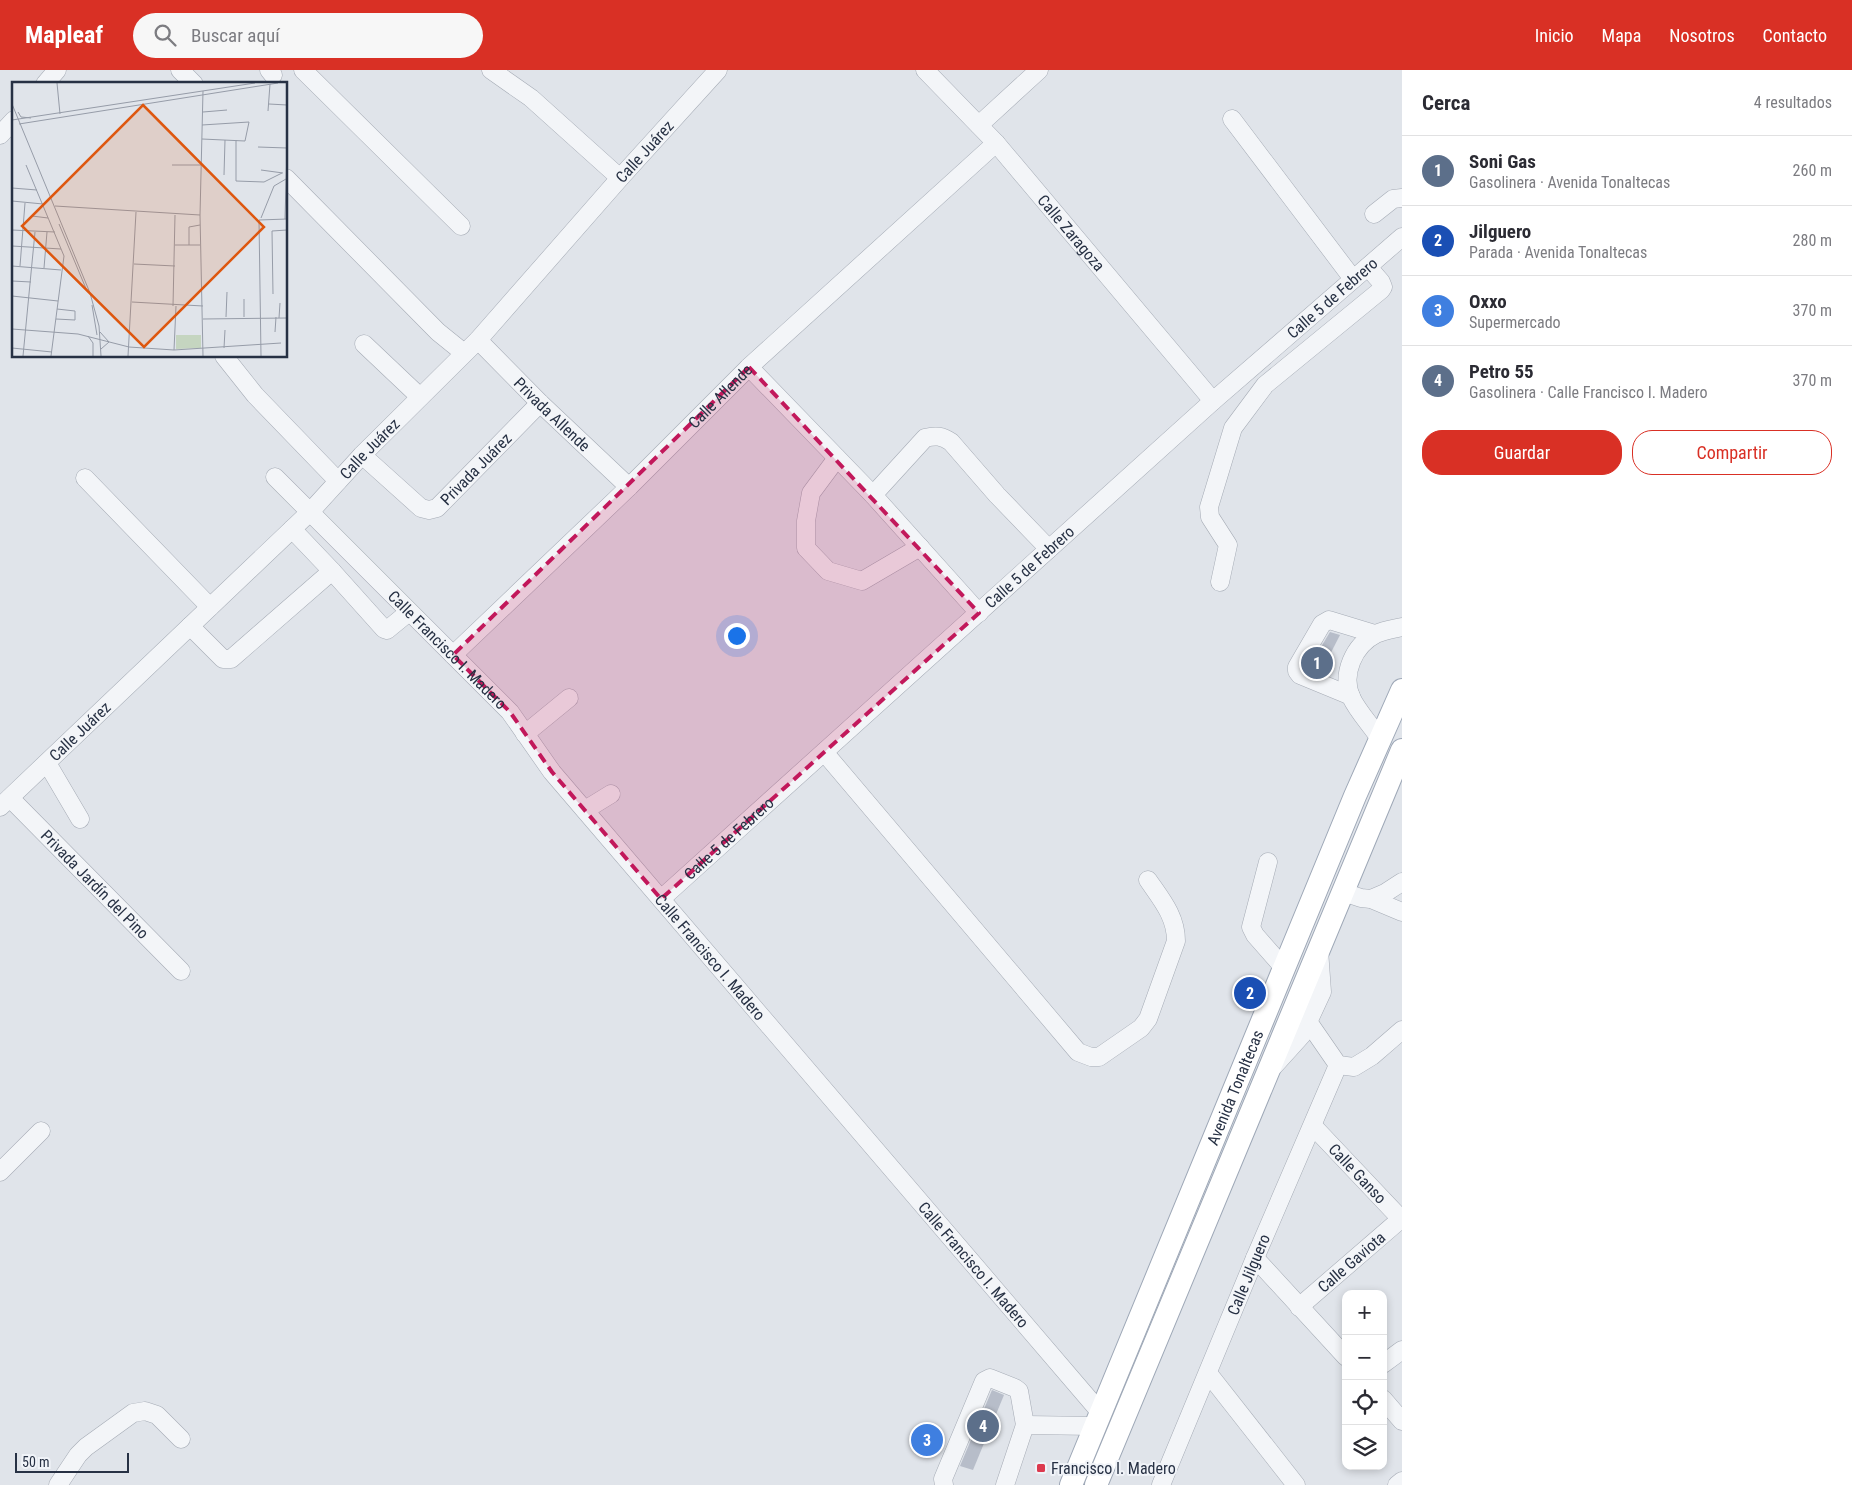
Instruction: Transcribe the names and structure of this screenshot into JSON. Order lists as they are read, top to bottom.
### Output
{
  "streets": {
    "main road": ["Avenida Tonaltecas"],
    "street": [
      "Calle Juárez",
      "Calle Zaragoza",
      "Calle 5 de Febrero",
      "Calle Allende",
      "Privada Allende",
      "Privada Juárez",
      "Calle Francisco I. Madero",
      "Privada Jardín del Pino",
      "Calle Ganso",
      "Calle Gaviota",
      "Calle Jilguero"
    ]
  },
  "crossings": [
    ["Calle Juárez", "Privada Allende"],
    ["Calle Juárez", "Privada Juárez"],
    ["Calle Juárez", "Calle Francisco I. Madero"],
    ["Calle Juárez", "Privada Jardín del Pino"],
    ["Calle Zaragoza", "Calle 5 de Febrero"],
    ["Calle Zaragoza", "Calle Allende"],
    ["Calle 5 de Febrero", "Calle Francisco I. Madero"],
    ["Calle Allende", "Privada Allende"],
    ["Calle Allende", "Calle Francisco I. Madero"],
    ["Privada Allende", "Privada Juárez"],
    ["Calle Francisco I. Madero", "Avenida Tonaltecas"],
    ["Calle Ganso", "Calle Gaviota"],
    ["Calle Ganso", "Calle Jilguero"]
  ],
  "places": {
    "transit": ["Francisco I. Madero"]
  },
  "scale_bar": "50 m",
  "page": {
    "header": "Mapleaf",
    "search": "Buscar aquí",
    "nav": [
      "Inicio",
      "Mapa",
      "Nosotros",
      "Contacto"
    ],
    "heading": ["Cerca", "4 resultados"],
    "list": [
      {
        "mark": "1",
        "name": "Soni Gas",
        "note": "Gasolinera · Avenida Tonaltecas",
        "value": "260 m"
      },
      {
        "mark": "2",
        "name": "Jilguero",
        "note": "Parada · Avenida Tonaltecas",
        "value": "280 m"
      },
      {
        "mark": "3",
        "name": "Oxxo",
        "note": "Supermercado",
        "value": "370 m"
      },
      {
        "mark": "4",
        "name": "Petro 55",
        "note": "Gasolinera · Calle Francisco I. Madero",
        "value": "370 m"
      }
    ],
    "buttons": ["Guardar", "Compartir"],
    "pins": [
      "1",
      "2",
      "4",
      "3"
    ],
    "map_buttons": ["+", "−"],
    "scale": "50 m"
  }
}
